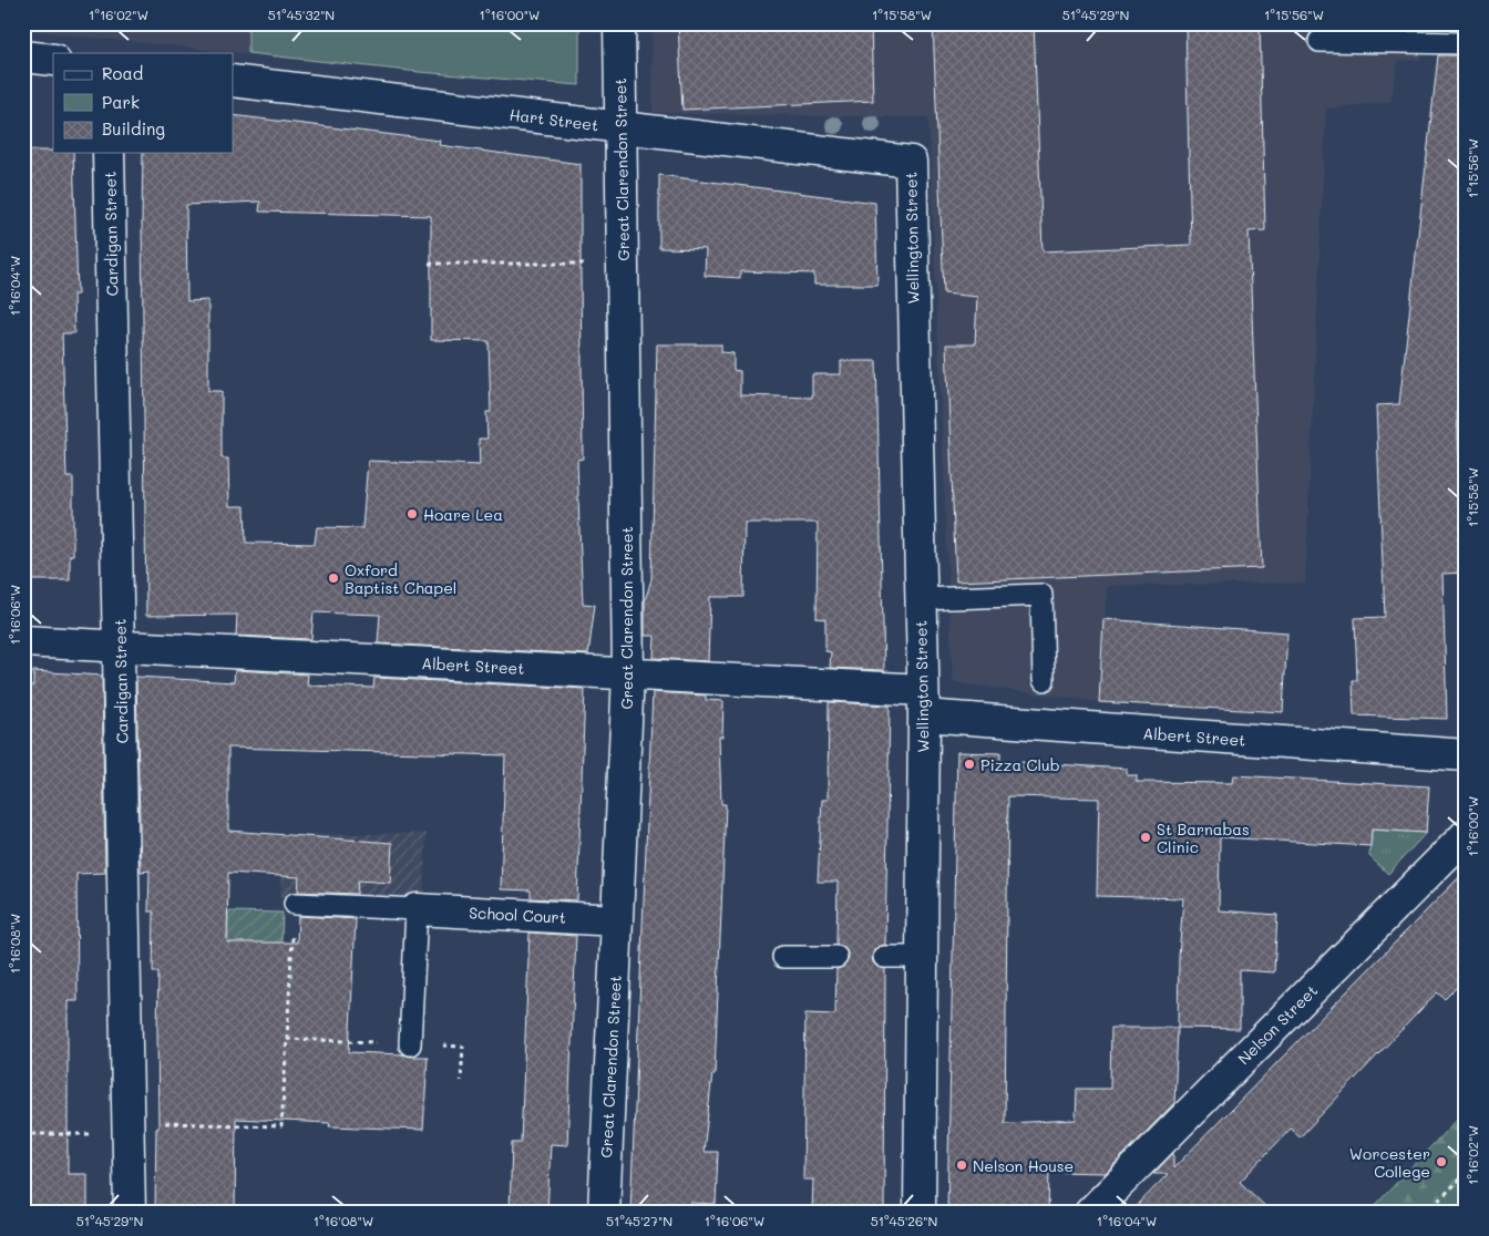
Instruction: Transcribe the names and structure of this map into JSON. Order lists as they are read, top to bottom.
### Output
{
  "streets": {
    "street": [
      "Hart Street",
      "Great Clarendon Street",
      "Cardigan Street",
      "Wellington Street",
      "Albert Street",
      "School Court",
      "Nelson Street"
    ]
  },
  "crossings": [
    ["Hart Street", "Great Clarendon Street"],
    ["Hart Street", "Wellington Street"],
    ["Great Clarendon Street", "Albert Street"],
    ["Great Clarendon Street", "School Court"],
    ["Cardigan Street", "Albert Street"],
    ["Wellington Street", "Albert Street"]
  ],
  "places": [
    "Hoare Lea",
    "Oxford Baptist Chapel",
    "Pizza Club",
    "St Barnabas Clinic",
    "Worcester College",
    "Nelson House"
  ],
  "legend": ["Road", "Park", "Building"],
  "coordinates": [
    "1°16'02\"W",
    "51°45'32\"N",
    "1°16'00\"W",
    "1°15'58\"W",
    "51°45'29\"N",
    "1°15'56\"W",
    "1°16'04\"W",
    "1°16'06\"W",
    "1°16'08\"W",
    "51°45'27\"N",
    "51°45'26\"N"
  ]
}
